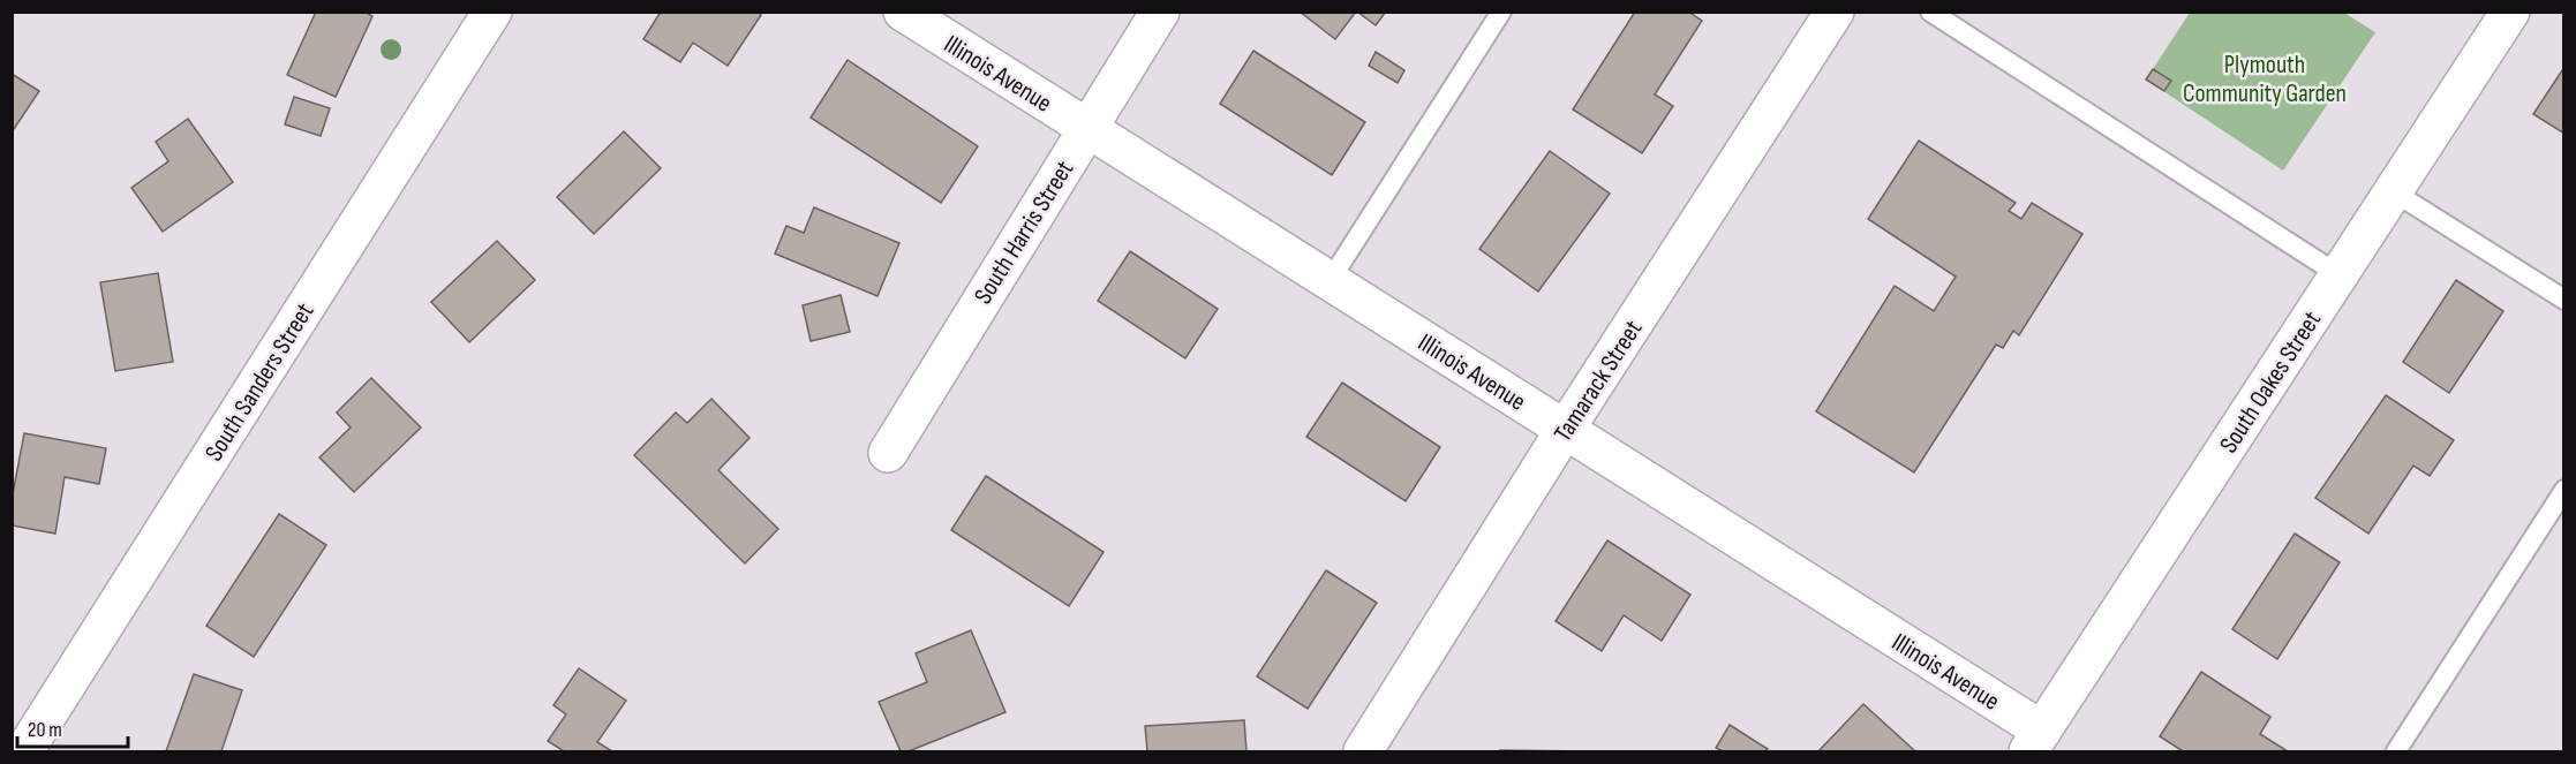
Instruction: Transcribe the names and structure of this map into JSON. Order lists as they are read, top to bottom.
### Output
{
  "streets": {
    "street": [
      "Illinois Avenue",
      "South Harris Street",
      "Tamarack Street",
      "South Sanders Street",
      "South Oakes Street"
    ]
  },
  "crossings": [
    ["Illinois Avenue", "South Harris Street"],
    ["Illinois Avenue", "Tamarack Street"],
    ["Illinois Avenue", "South Oakes Street"]
  ],
  "parks": ["Plymouth Community Garden"],
  "scale_bar": "20 m"
}
